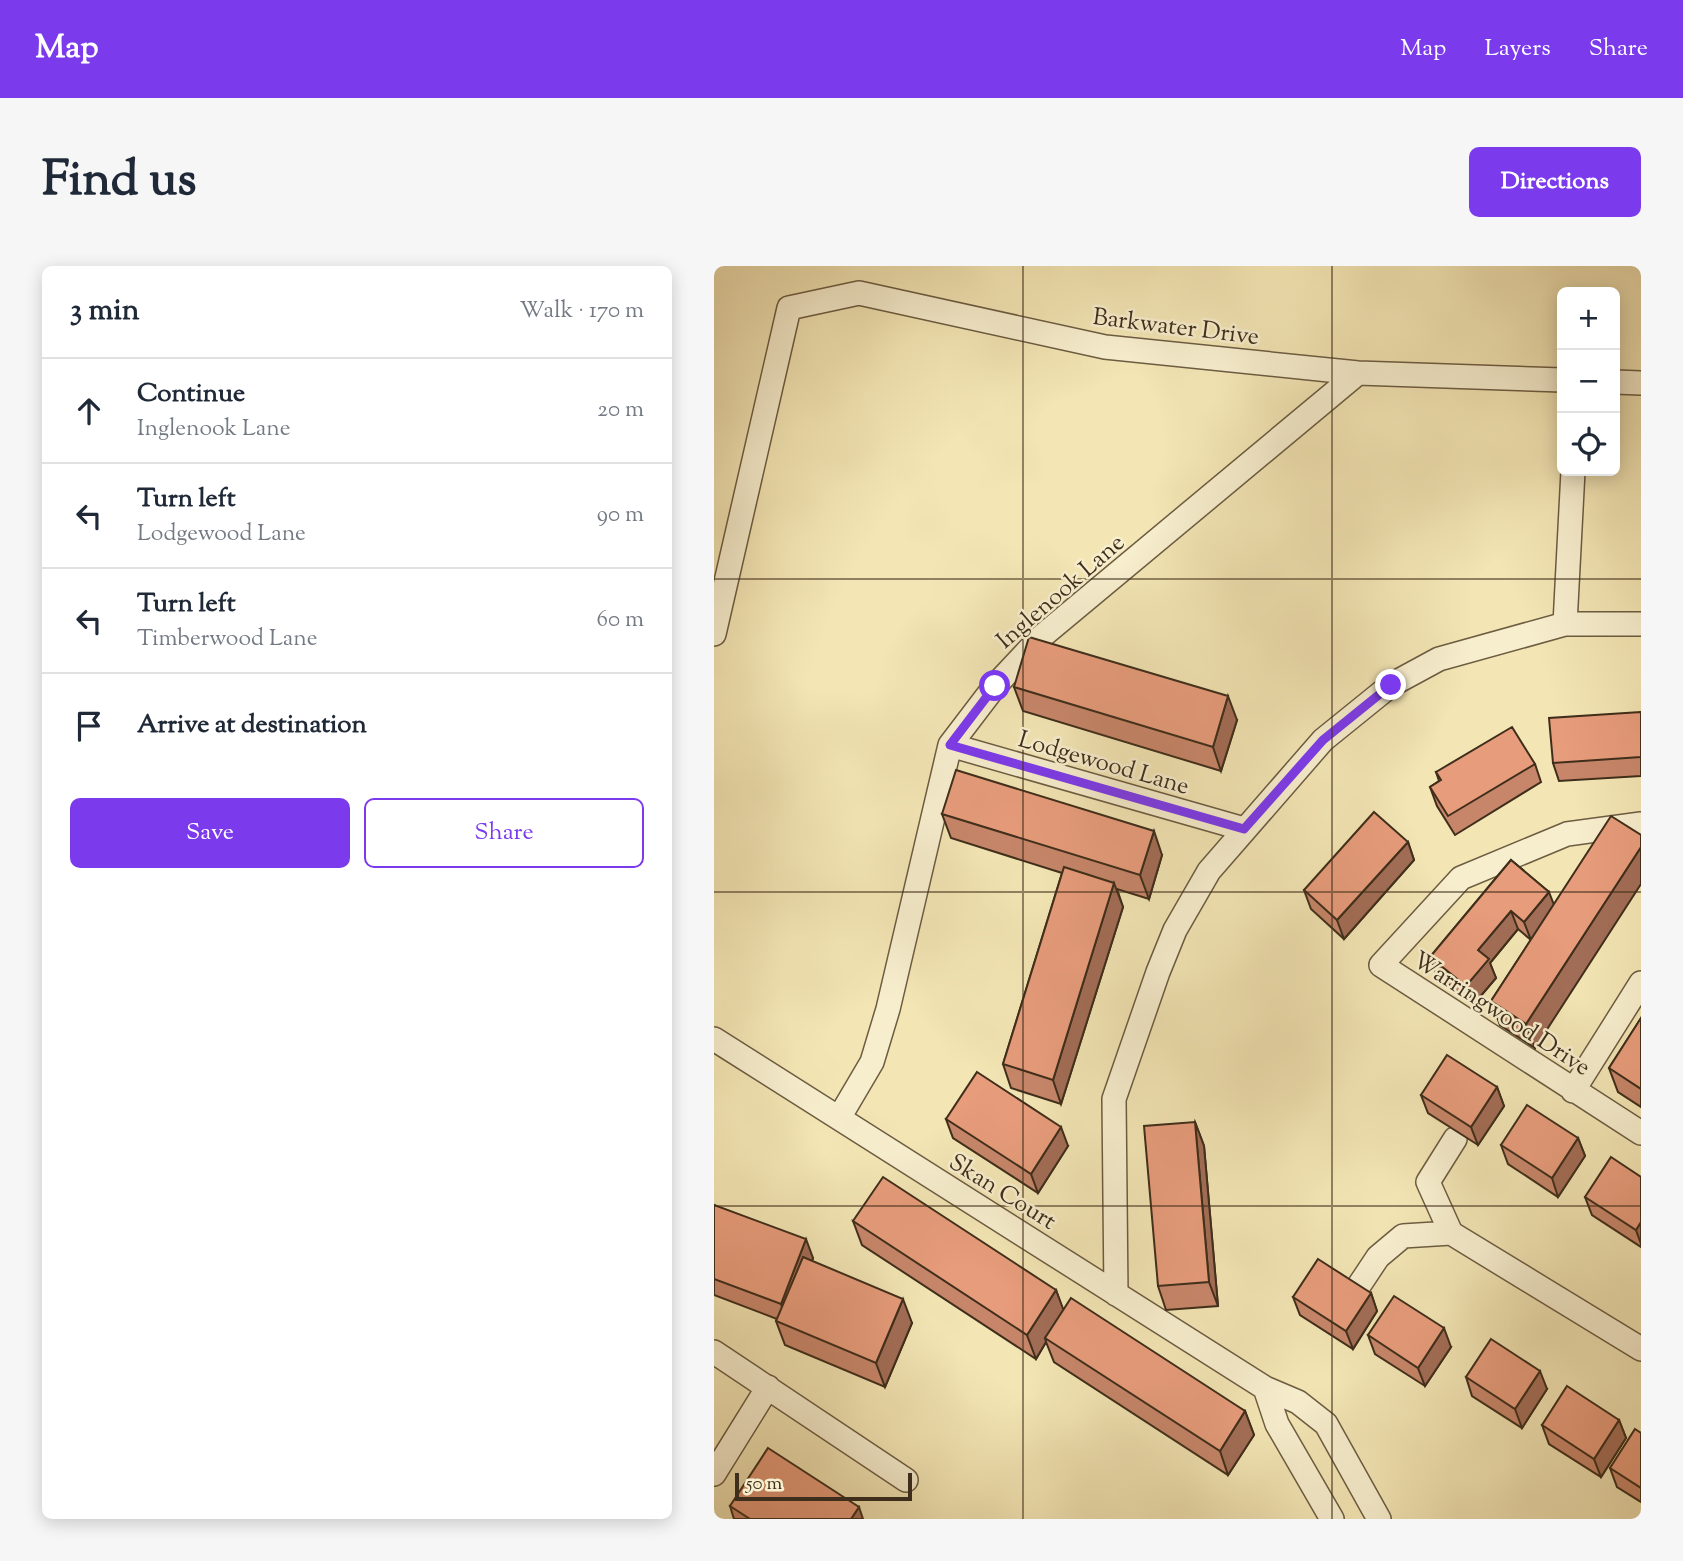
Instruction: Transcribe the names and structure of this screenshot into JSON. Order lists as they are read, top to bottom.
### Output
{
  "streets": {
    "street": [
      "Barkwater Drive",
      "Inglenook Lane",
      "Lodgewood Lane",
      "Warringwood Drive",
      "Skan Court"
    ]
  },
  "crossings": [
    ["Barkwater Drive", "Inglenook Lane"],
    ["Inglenook Lane", "Lodgewood Lane"],
    ["Inglenook Lane", "Skan Court"]
  ],
  "scale_bar": "50 m",
  "page": {
    "header": "Map",
    "nav": ["Map", "Layers", "Share"],
    "title": "Find us",
    "buttons": [
      "Directions",
      ["Save", "Share"]
    ],
    "heading": ["3 min", "Walk · 170 m"],
    "map_buttons": ["+", "−"],
    "list": [
      ["Continue", "Inglenook Lane", "20 m"],
      ["Turn left", "Lodgewood Lane", "90 m"],
      ["Turn left", "Timberwood Lane", "60 m"],
      "Arrive at destination"
    ],
    "scale": "50 m"
  }
}
